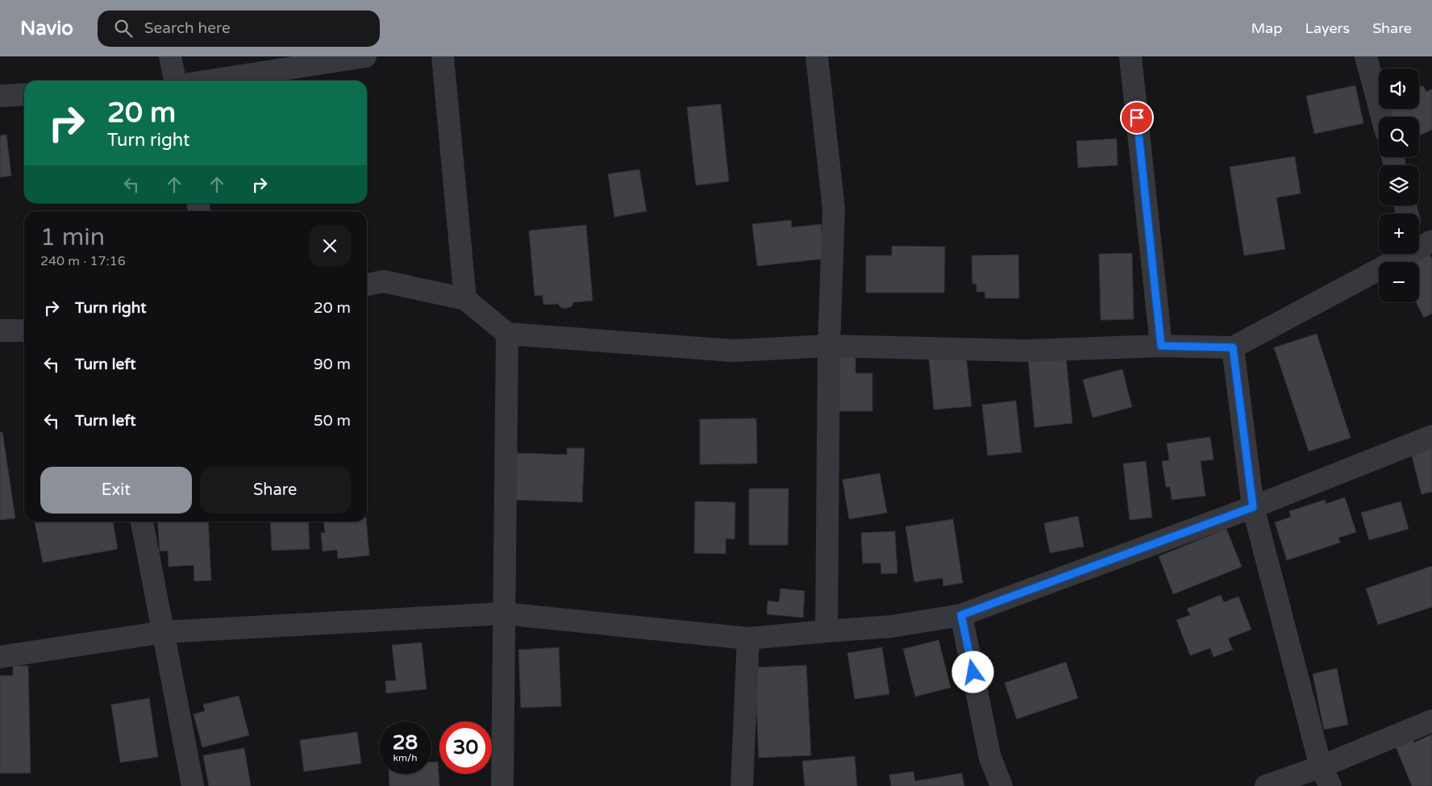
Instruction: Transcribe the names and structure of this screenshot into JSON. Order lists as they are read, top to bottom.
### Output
{
  "page": {
    "header": "Navio",
    "search": "Search here",
    "nav": ["Map", "Layers", "Share"],
    "map_buttons": ["+", "−"],
    "turn": ["20 m", "Turn right"],
    "heading": ["1 min", "240 m · 17:16"],
    "list": [
      {
        "name": "Turn right",
        "value": "20 m"
      },
      {
        "name": "Turn left",
        "value": "90 m"
      },
      {
        "name": "Turn left",
        "value": "50 m"
      }
    ],
    "buttons": ["Exit", "Share"],
    "speed": "28 km/h",
    "limit": "30"
  }
}
